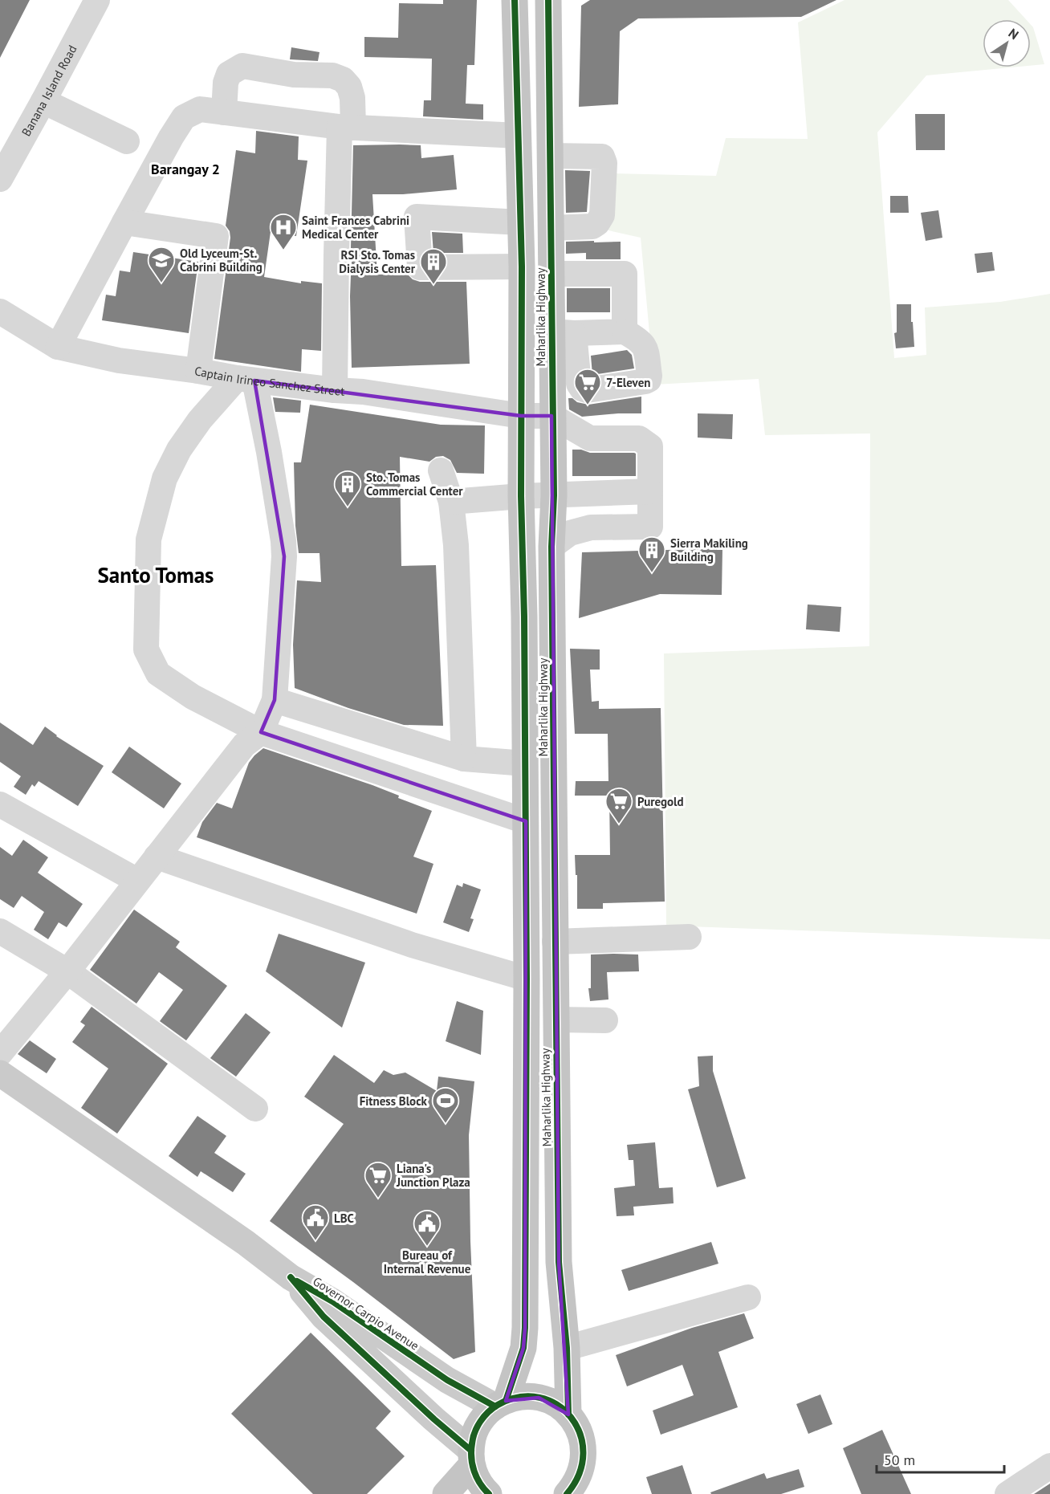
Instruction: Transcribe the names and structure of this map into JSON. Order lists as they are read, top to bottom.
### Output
{
  "streets": {
    "highway": ["Maharlika Highway"],
    "main road": ["Governor Carpio Avenue"],
    "street": ["Banana Island Road", "Captain Irineo Sanchez Street"]
  },
  "crossings": [
    ["Maharlika Highway", "Captain Irineo Sanchez Street"],
    ["Maharlika Highway", "Governor Carpio Avenue"]
  ],
  "districts": ["Barangay 2", "Santo Tomas"],
  "places": {
    "hospital": ["Saint Frances Cabrini Medical Center"],
    "school or university": ["Old Lyceum-St. Cabrini Building"],
    "building": ["RSI Sto. Tomas Dialysis Center", "Sto. Tomas Commercial Center", "Sierra Makiling Building"],
    "supermarket": ["7-Eleven", "Puregold", "Liana's Junction Plaza"],
    "sports": ["Fitness Block"],
    "public building": ["LBC", "Bureau of Internal Revenue"]
  },
  "scale_bar": "50 m",
  "north": "top right"
}
